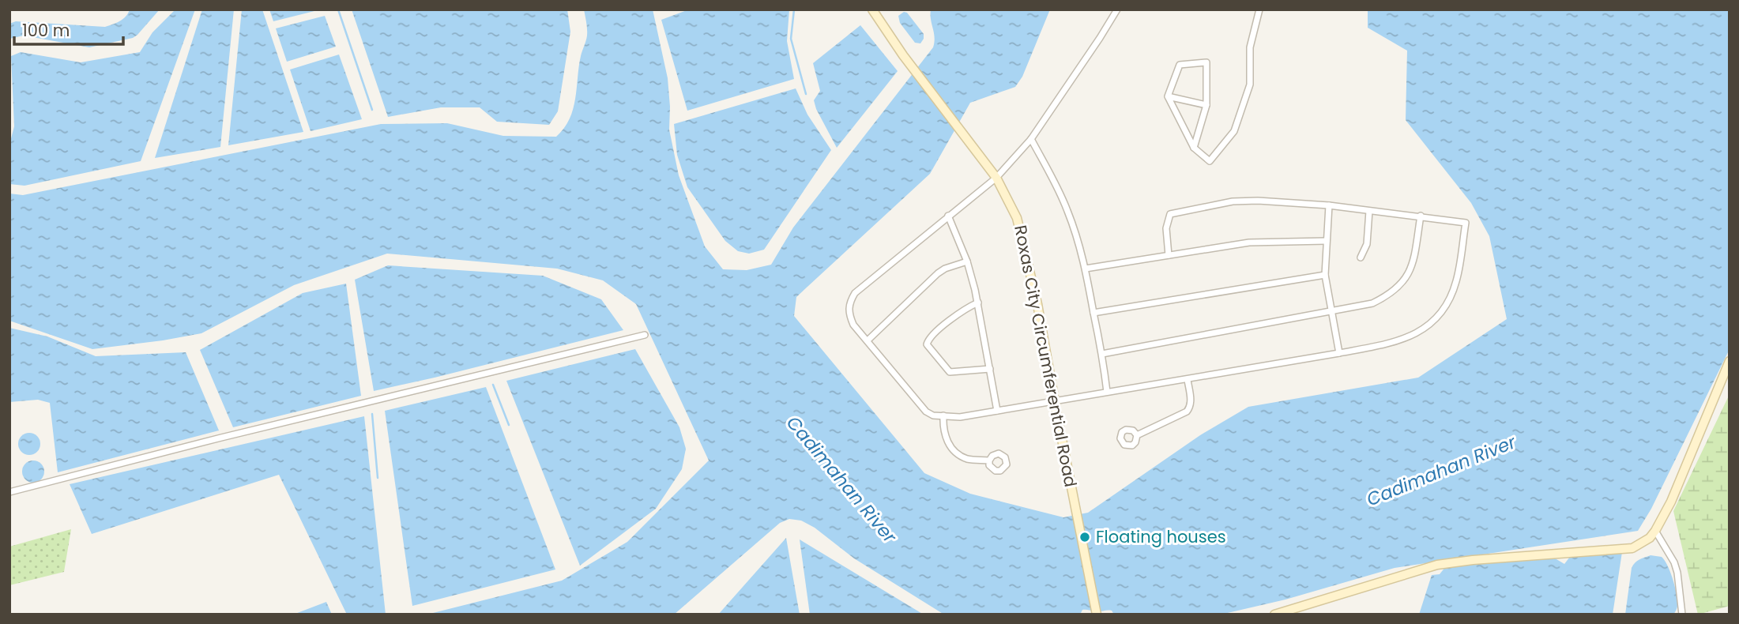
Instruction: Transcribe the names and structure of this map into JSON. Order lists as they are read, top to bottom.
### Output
{
  "streets": {
    "main road": ["Roxas City Circumferential Road"]
  },
  "water": ["Cadimahan River"],
  "places": ["Floating houses"],
  "scale_bar": "100 m"
}
